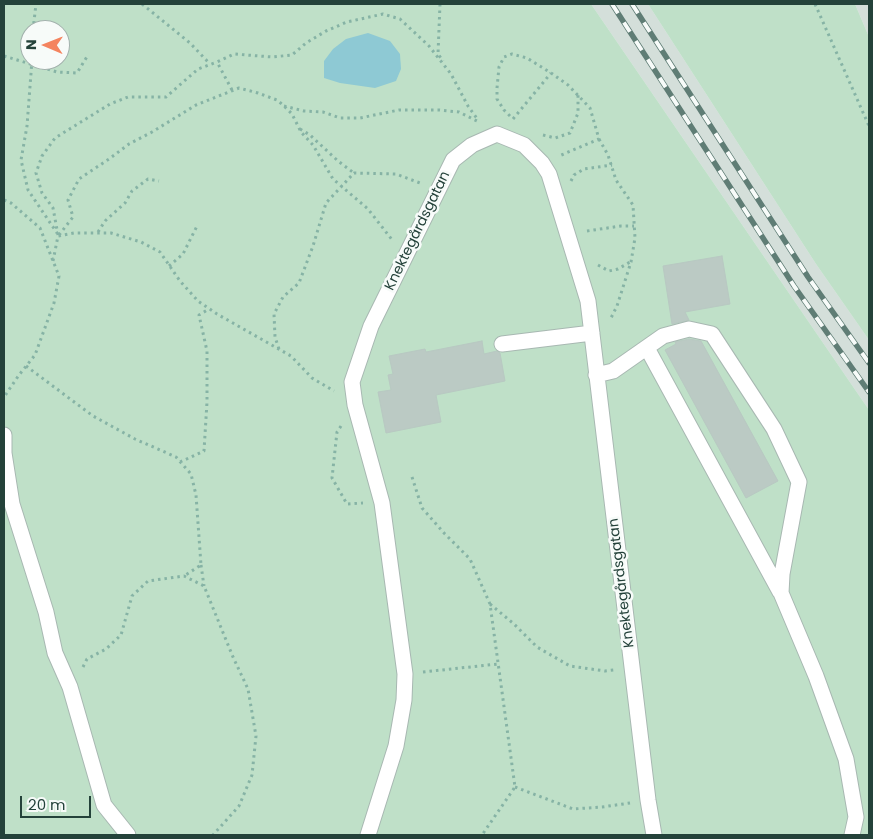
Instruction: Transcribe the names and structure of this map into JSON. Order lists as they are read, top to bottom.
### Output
{
  "streets": {
    "street": ["Knektegårdsgatan"]
  },
  "scale_bar": "20 m",
  "north": "left"
}
